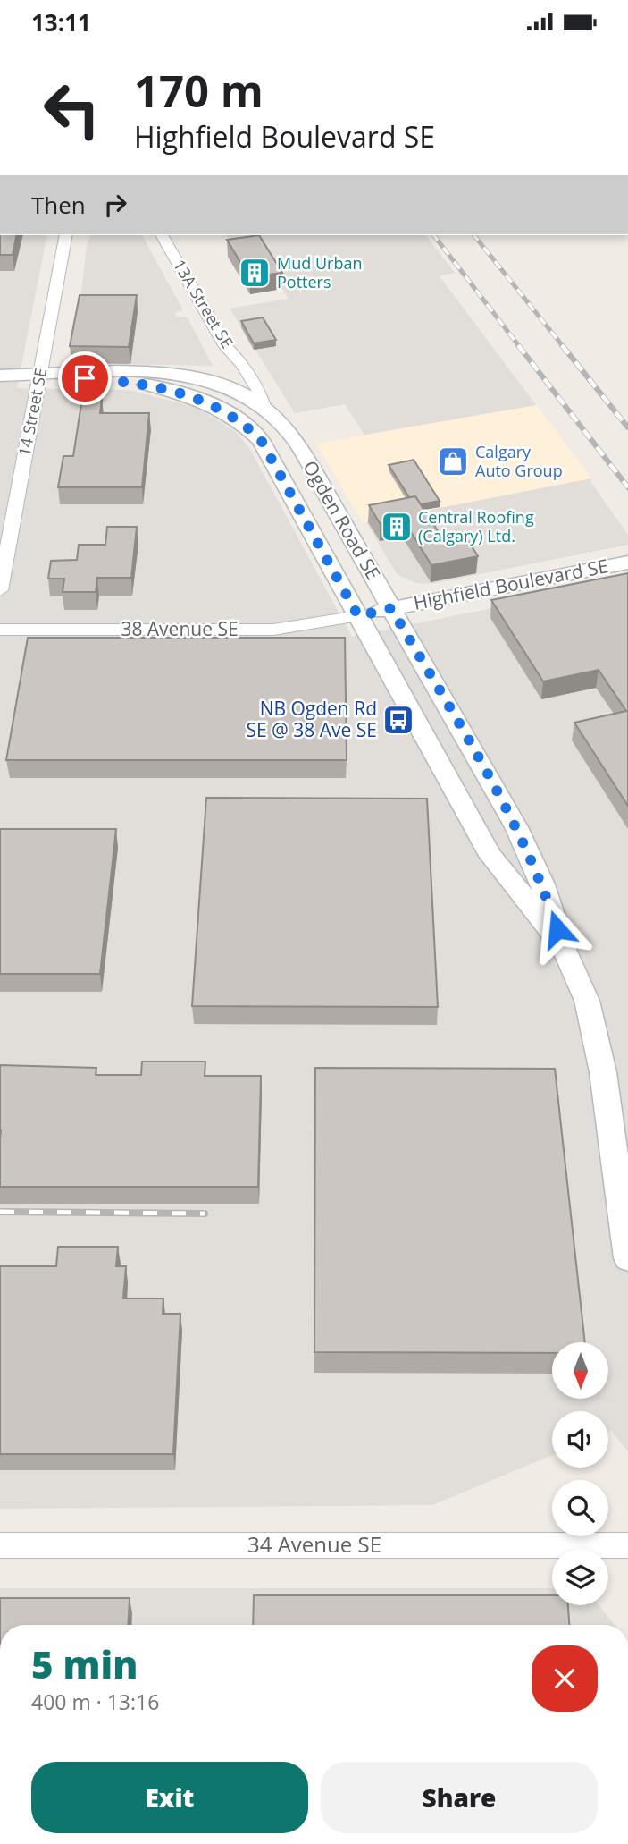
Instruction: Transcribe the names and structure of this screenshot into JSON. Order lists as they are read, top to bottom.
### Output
{
  "streets": {
    "street": [
      "13A Street SE",
      "14 Street SE",
      "Ogden Road SE",
      "Highfield Boulevard SE",
      "38 Avenue SE",
      "34 Avenue SE"
    ]
  },
  "crossings": [
    ["13A Street SE", "Ogden Road SE"],
    ["14 Street SE", "Ogden Road SE"],
    ["Ogden Road SE", "Highfield Boulevard SE"],
    ["Ogden Road SE", "38 Avenue SE"],
    ["Highfield Boulevard SE", "38 Avenue SE"]
  ],
  "places": {
    "building": ["Mud Urban Potters", "Central Roofing (Calgary) Ltd."],
    "shop": ["Calgary Auto Group"],
    "bus stop": ["NB Ogden Rd SE @ 38 Ave SE"]
  },
  "north": "bottom",
  "page": {
    "status": "13:11",
    "turn": ["170 m", "Highfield Boulevard SE"],
    "then": "Then",
    "heading": ["5 min", "400 m · 13:16"],
    "buttons": ["Exit", "Share"]
  }
}
